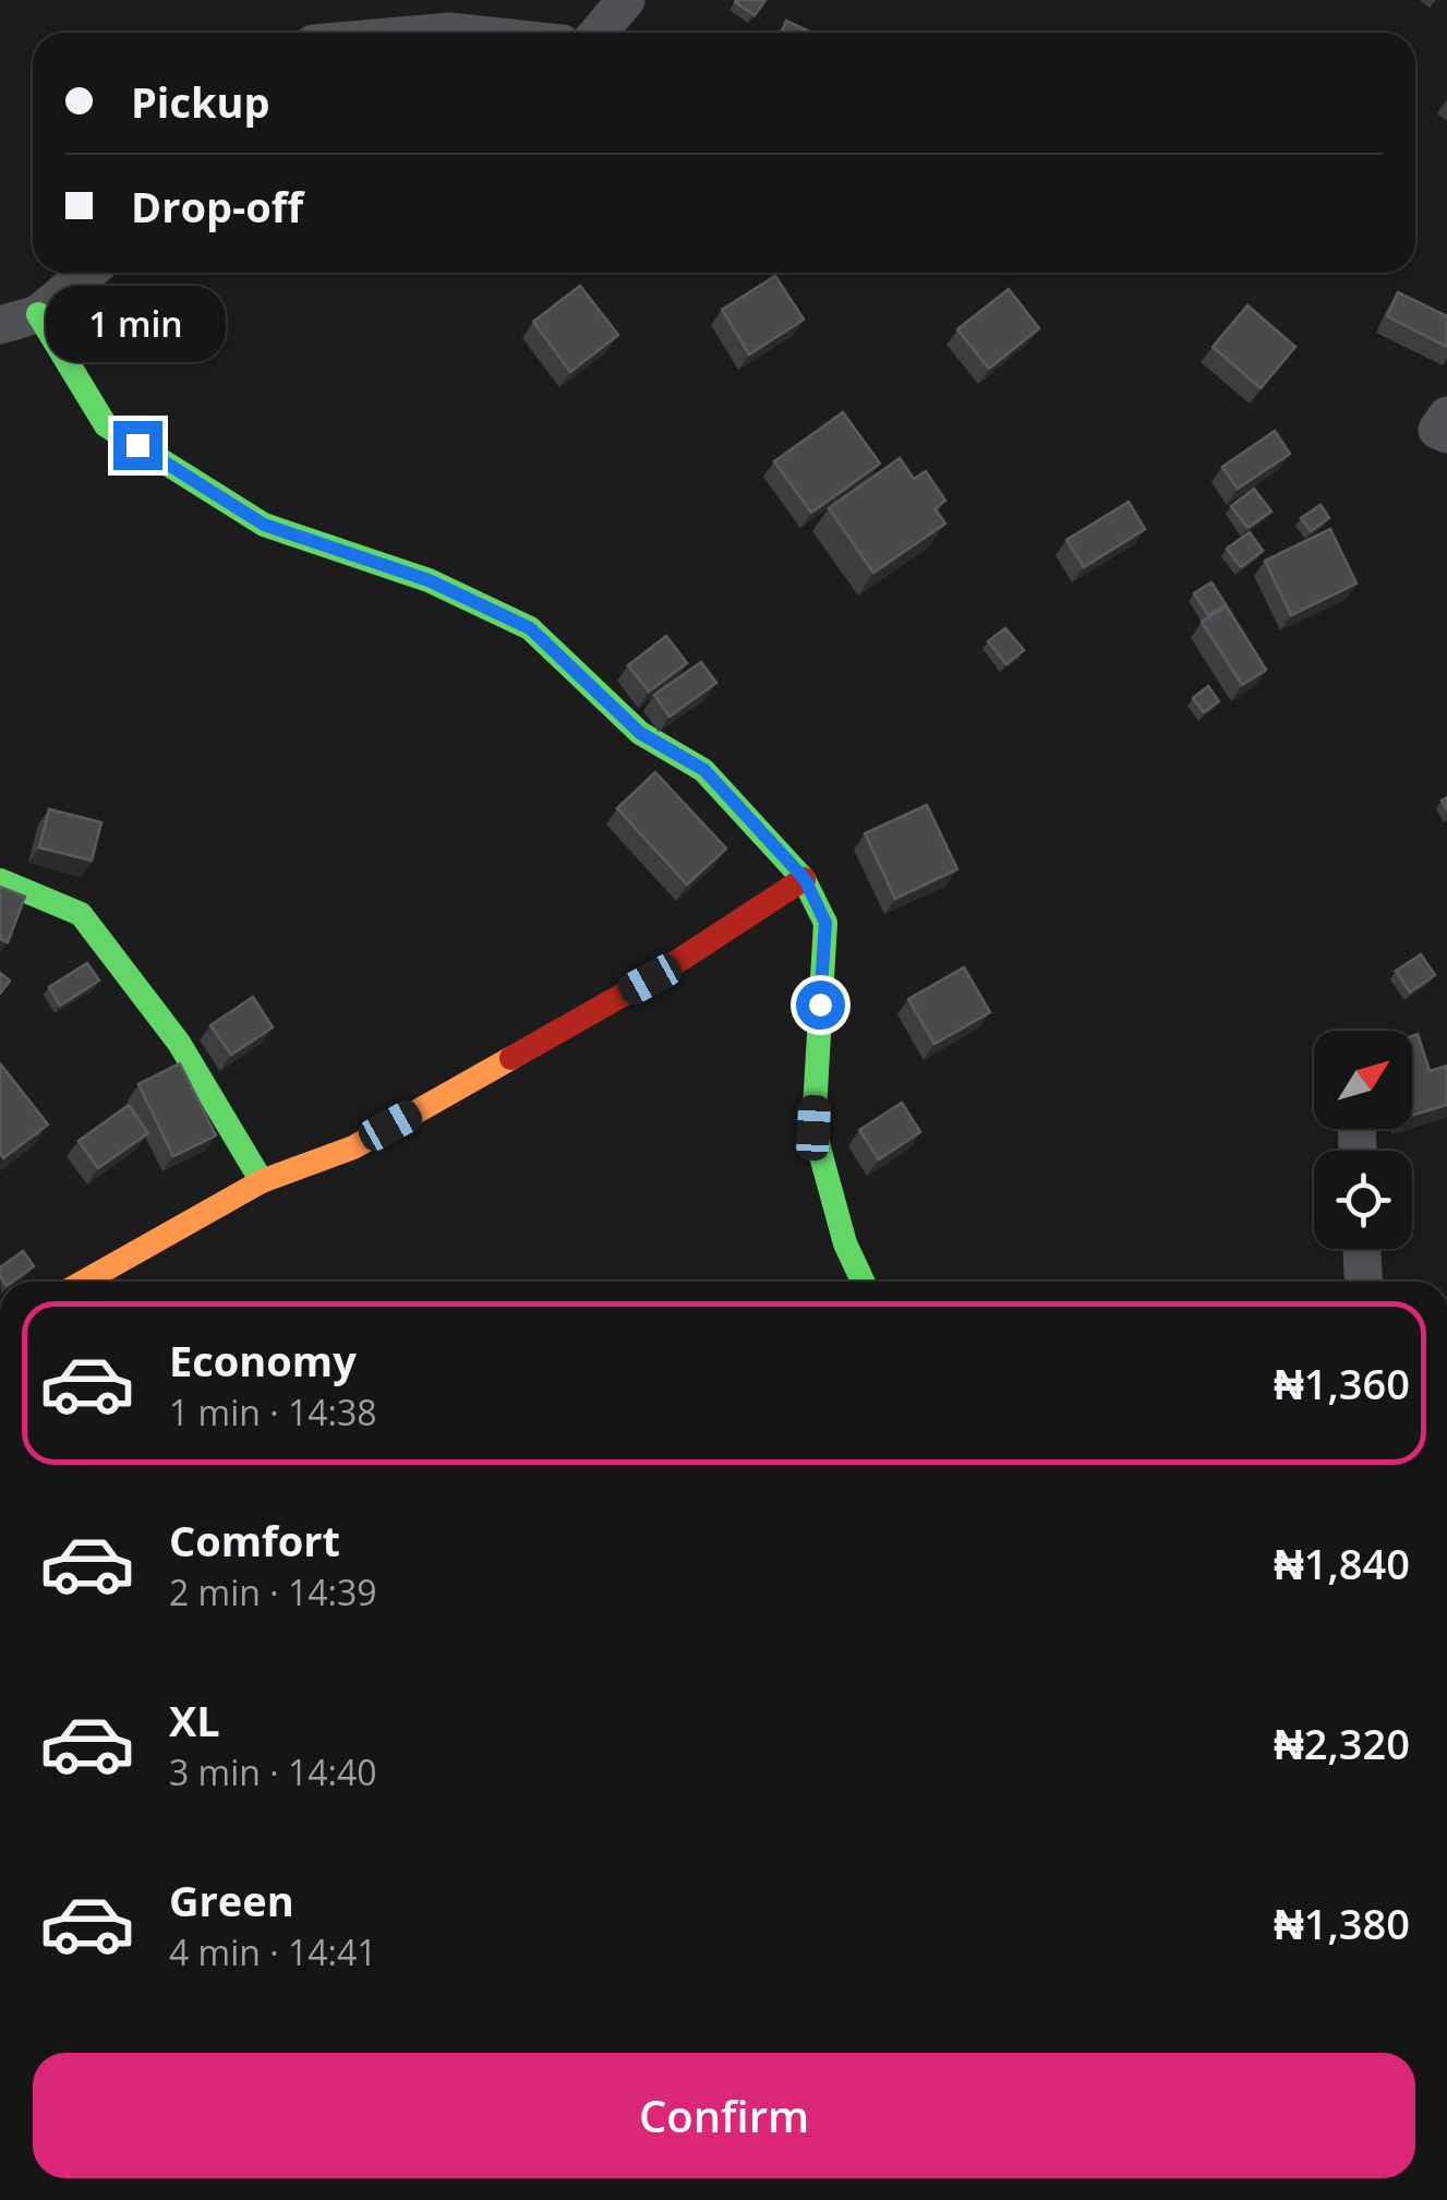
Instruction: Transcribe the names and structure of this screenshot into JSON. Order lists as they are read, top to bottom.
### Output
{
  "north": "top right",
  "page": {
    "banner": ["Pickup", "Drop-off"],
    "bubble": "1 min",
    "list": [
      {
        "name": "Economy",
        "note": "1 min · 14:38",
        "value": "₦1,360"
      },
      {
        "name": "Comfort",
        "note": "2 min · 14:39",
        "value": "₦1,840"
      },
      {
        "name": "XL",
        "note": "3 min · 14:40",
        "value": "₦2,320"
      },
      {
        "name": "Green",
        "note": "4 min · 14:41",
        "value": "₦1,380"
      }
    ],
    "buttons": "Confirm"
  }
}
